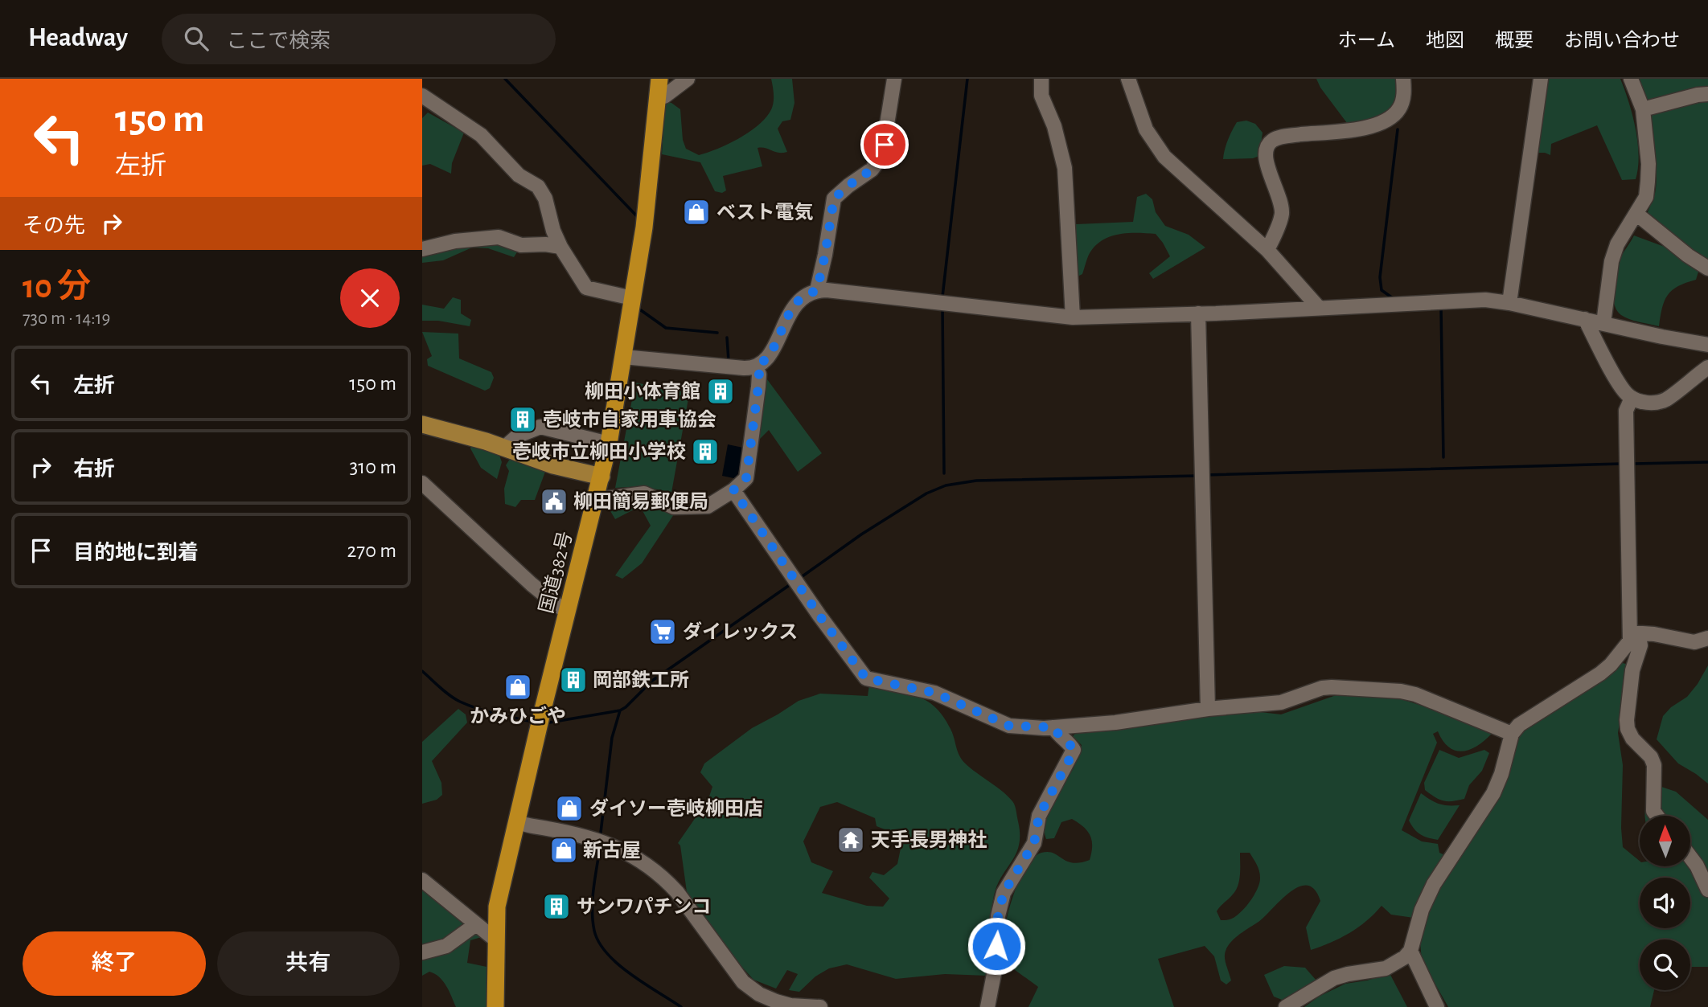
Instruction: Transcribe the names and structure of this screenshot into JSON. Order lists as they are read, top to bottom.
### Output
{
  "streets": {
    "highway": ["国道382号"]
  },
  "places": {
    "shop": [
      "ベスト電気",
      "かみひごや",
      "ダイソー壱岐柳田店",
      "新古屋"
    ],
    "building": [
      "柳田小体育館",
      "壱岐市自家用車協会",
      "壱岐市立柳田小学校",
      "岡部鉄工所",
      "サンワパチンコ"
    ],
    "public building": ["柳田簡易郵便局"],
    "supermarket": ["ダイレックス"],
    "temple": ["天手長男神社"]
  },
  "north": "top",
  "page": {
    "header": "Headway",
    "search": "ここで検索",
    "nav": [
      "ホーム",
      "地図",
      "概要",
      "お問い合わせ"
    ],
    "turn": ["150 m", "左折"],
    "then": "その先",
    "heading": ["10 分", "730 m · 14:19"],
    "list": [
      {
        "name": "左折",
        "value": "150 m"
      },
      {
        "name": "右折",
        "value": "310 m"
      },
      {
        "name": "目的地に到着",
        "value": "270 m"
      }
    ],
    "buttons": ["終了", "共有"]
  }
}
